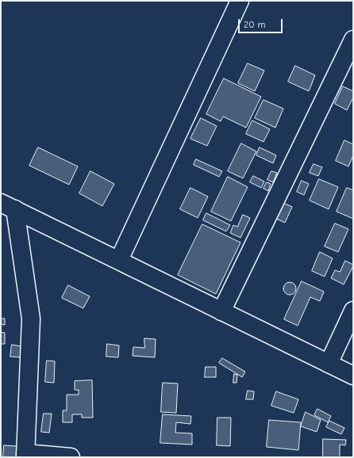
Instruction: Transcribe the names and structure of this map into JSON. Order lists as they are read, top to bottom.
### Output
{
  "scale_bar": "20 m"
}
